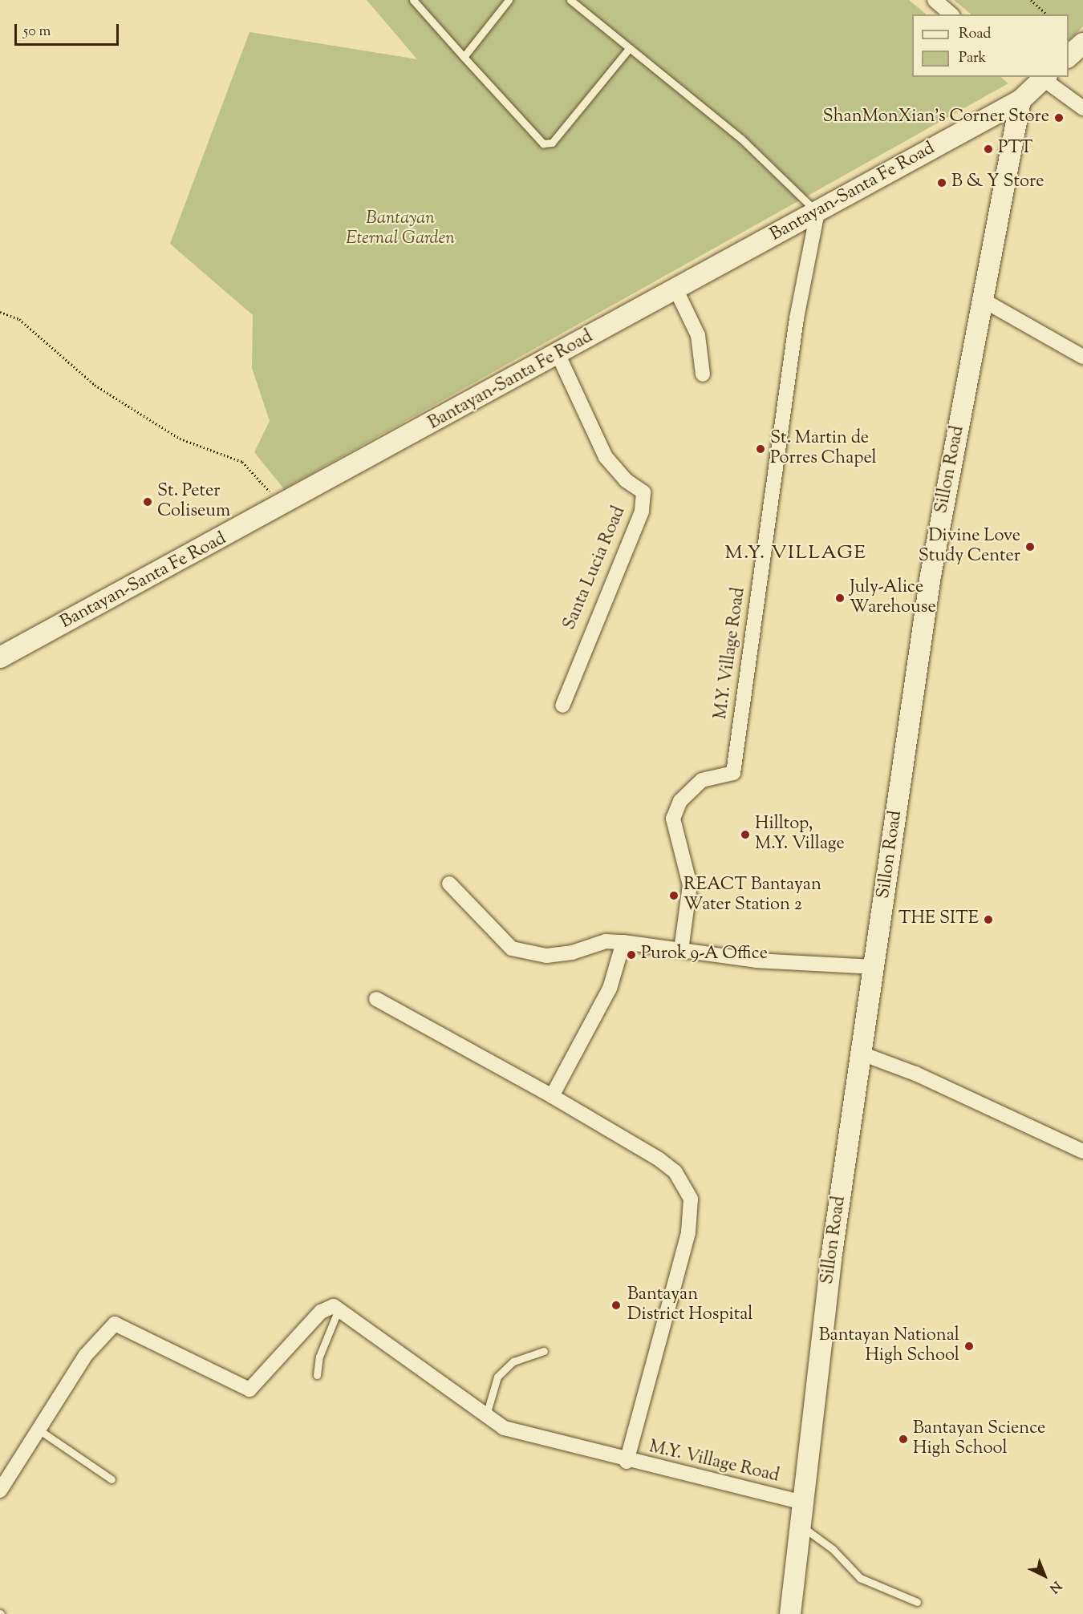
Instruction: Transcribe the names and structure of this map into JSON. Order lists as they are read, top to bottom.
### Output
{
  "streets": {
    "main road": ["Bantayan-Santa Fe Road", "Sillon Road"],
    "street": ["Santa Lucia Road", "M.Y. Village Road"]
  },
  "crossings": [
    ["Bantayan-Santa Fe Road", "Sillon Road"],
    ["Bantayan-Santa Fe Road", "Santa Lucia Road"],
    ["Bantayan-Santa Fe Road", "M.Y. Village Road"],
    ["Sillon Road", "M.Y. Village Road"]
  ],
  "districts": ["M.Y. VILLAGE"],
  "parks": ["Bantayan Eternal Garden"],
  "places": [
    "ShanMonXian’s Corner Store",
    "PTT",
    "B & Y Store",
    "St. Martin de Porres Chapel",
    "St. Peter Coliseum",
    "Divine Love Study Center",
    "July-Alice Warehouse",
    "Hilltop, M.Y. Village",
    "REACT Bantayan Water Station 2",
    "THE SITE",
    "Purok 9-A Office",
    "Bantayan District Hospital",
    "Bantayan National High School",
    "Bantayan Science High School"
  ],
  "legend": ["Road", "Park"],
  "scale_bar": "50 m",
  "north": "bottom right"
}
